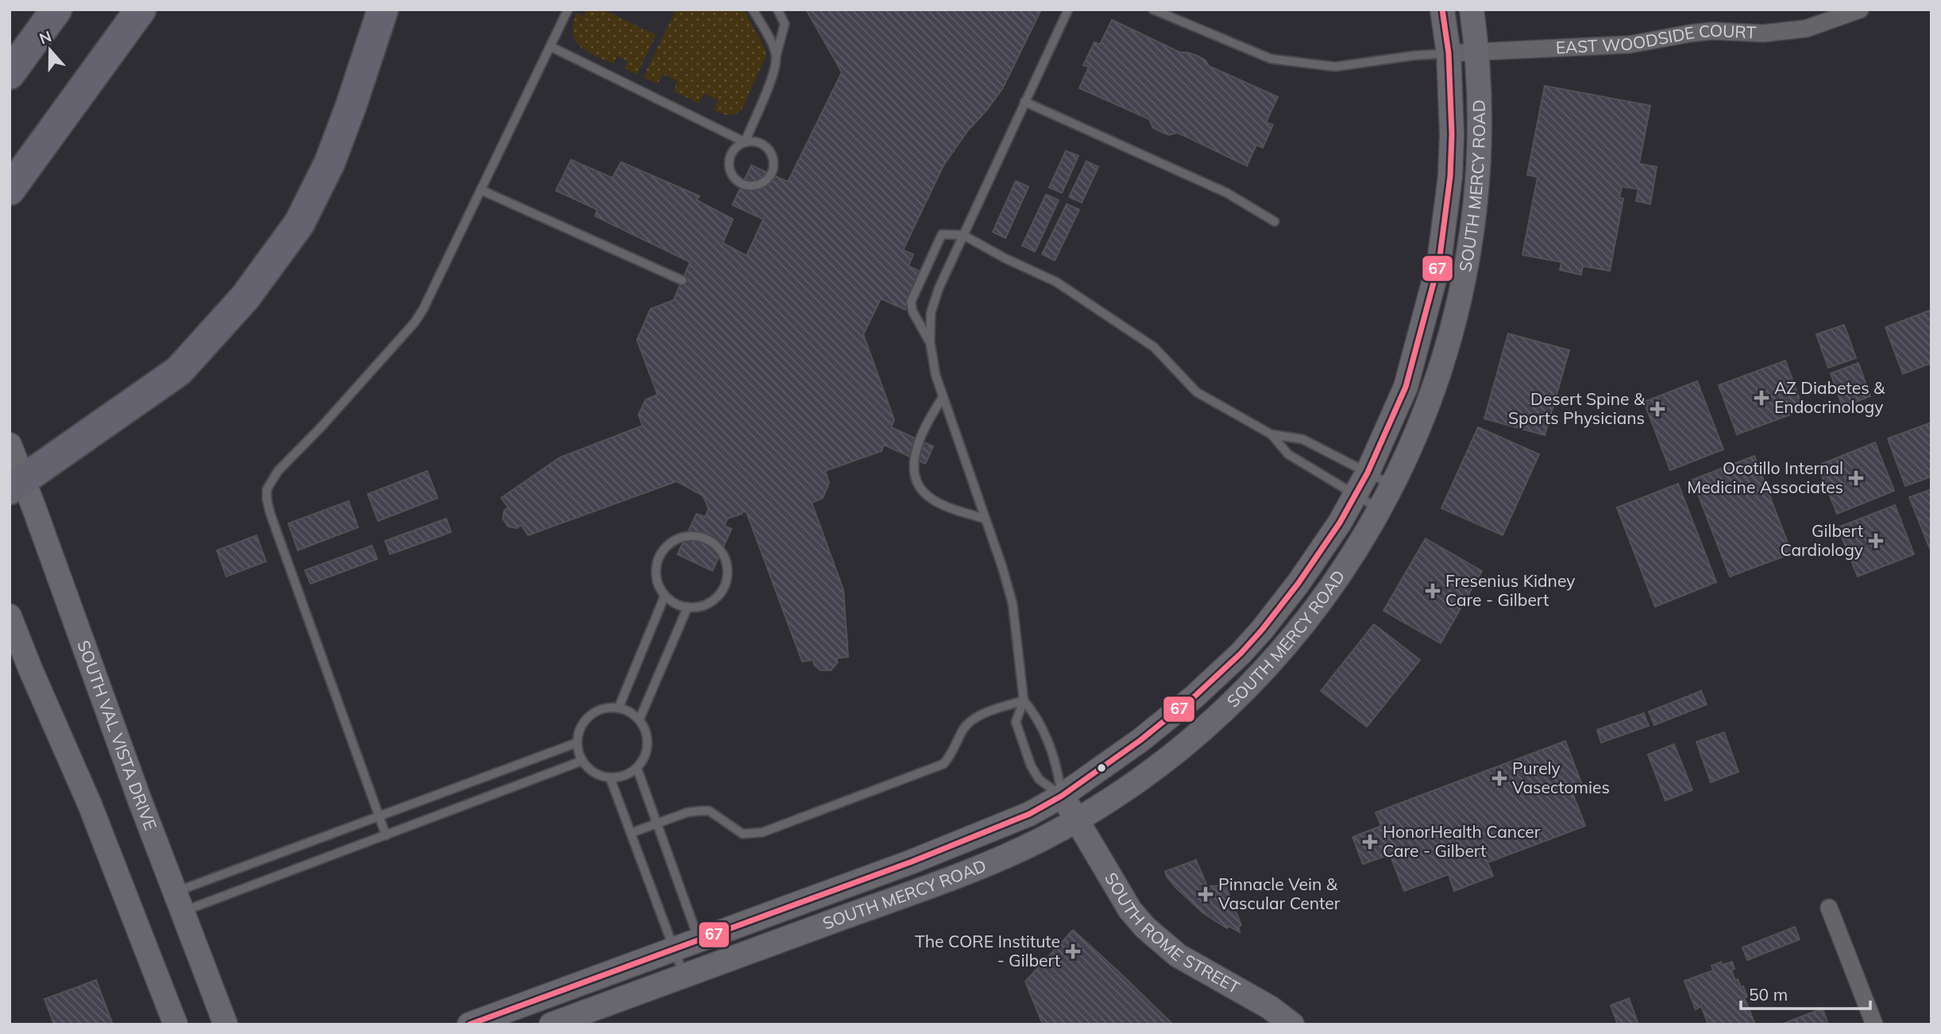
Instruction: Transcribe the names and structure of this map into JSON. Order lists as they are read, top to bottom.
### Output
{
  "streets": {
    "main road": ["SOUTH MERCY ROAD", "SOUTH VAL VISTA DRIVE", "SOUTH ROME STREET"],
    "street": ["EAST WOODSIDE COURT"]
  },
  "crossings": [
    ["EAST WOODSIDE COURT", "SOUTH MERCY ROAD"],
    ["SOUTH MERCY ROAD", "SOUTH ROME STREET"]
  ],
  "places": {
    "health": [
      "AZ Diabetes & Endocrinology",
      "Desert Spine & Sports Physicians",
      "Ocotillo Internal Medicine Associates",
      "Gilbert Cardiology",
      "Fresenius Kidney Care - Gilbert",
      "Purely Vasectomies",
      "HonorHealth Cancer Care - Gilbert",
      "Pinnacle Vein & Vascular Center",
      "The CORE Institute - Gilbert"
    ]
  },
  "lines": ["transit line 67"],
  "scale_bar": "50 m",
  "north": "top"
}
